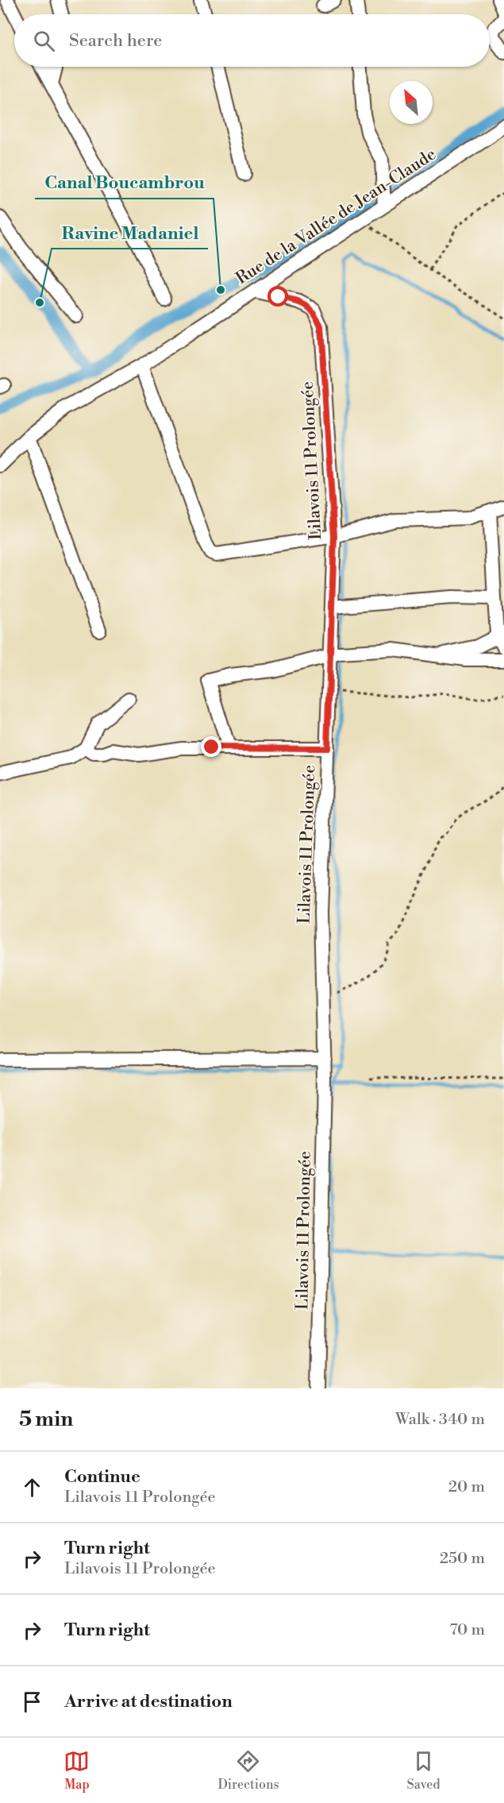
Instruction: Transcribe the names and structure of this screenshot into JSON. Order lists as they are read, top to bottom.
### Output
{
  "streets": {
    "street": ["Rue de la Vallée de Jean-Claude", "Lilavois 11 Prolongée"]
  },
  "crossings": [
    ["Rue de la Vallée de Jean-Claude", "Lilavois 11 Prolongée"]
  ],
  "places": ["Canal Boucambrou", "Ravine Madaniel"],
  "north": "top left",
  "page": {
    "search": "Search here",
    "heading": ["5 min", "Walk · 340 m"],
    "list": [
      ["Continue", "Lilavois 11 Prolongée", "20 m"],
      ["Turn right", "Lilavois 11 Prolongée", "250 m"],
      ["Turn right", "70 m"],
      "Arrive at destination"
    ],
    "nav": ["Map", "Directions", "Saved"]
  }
}
